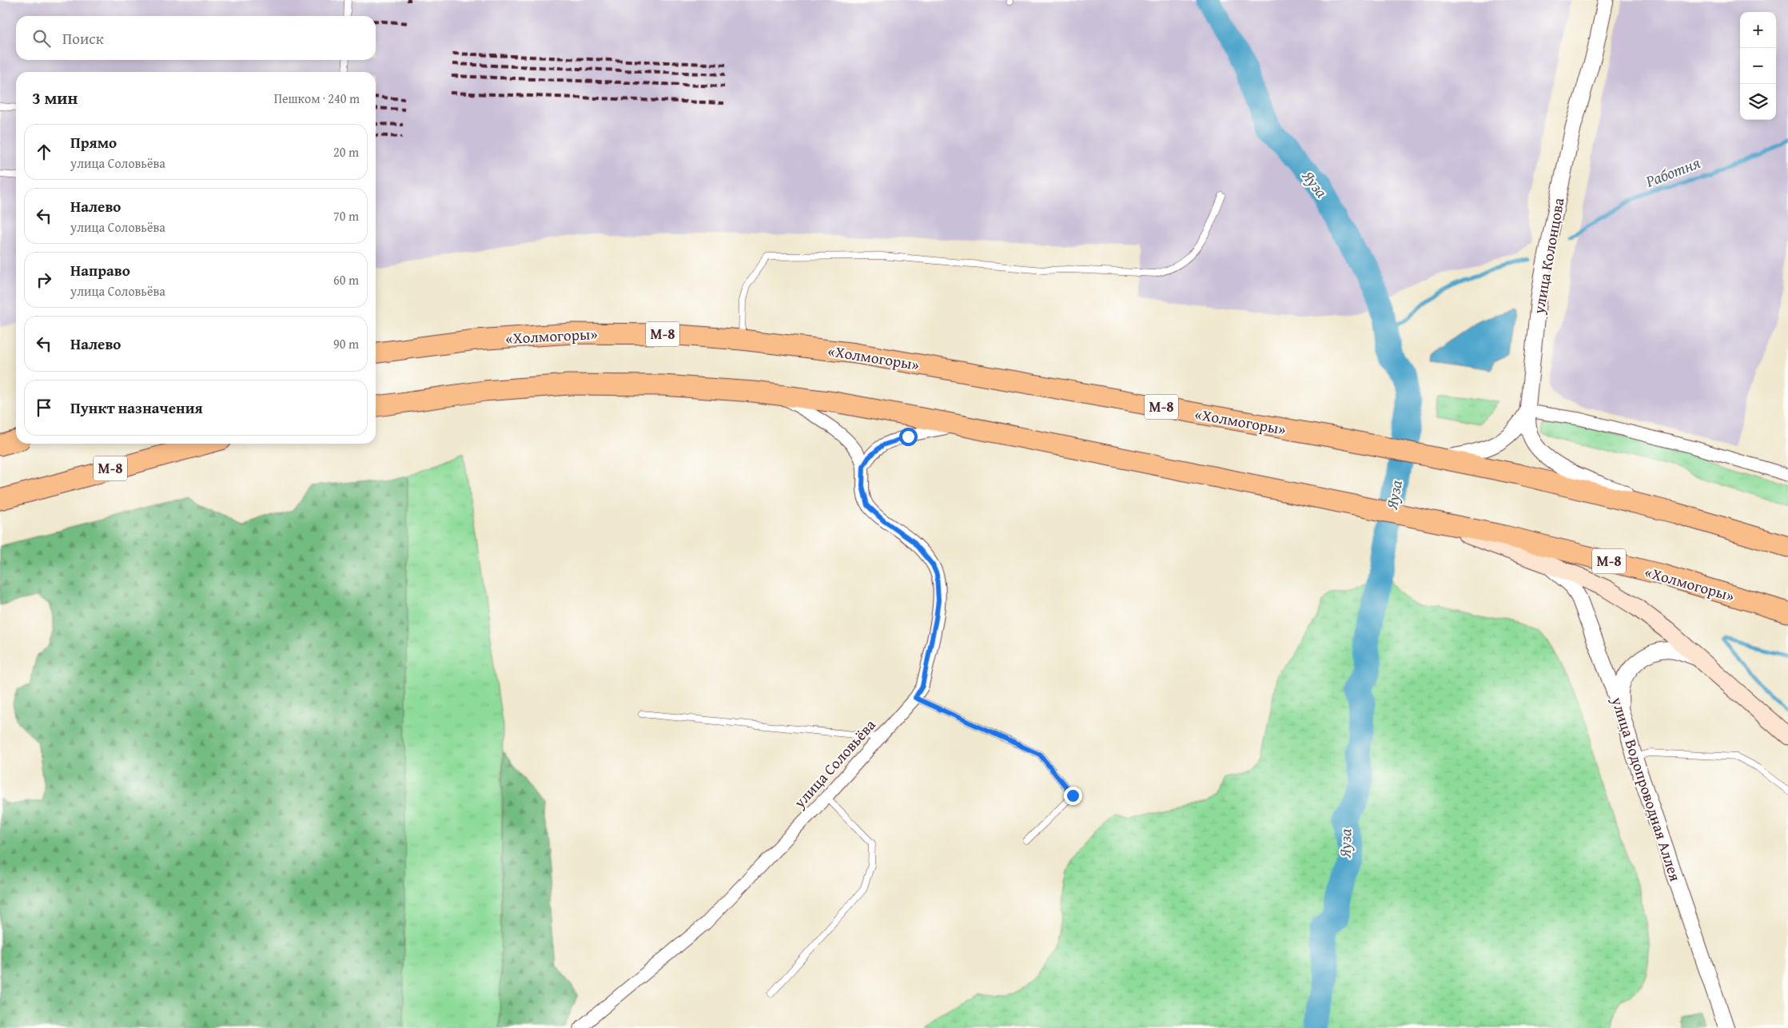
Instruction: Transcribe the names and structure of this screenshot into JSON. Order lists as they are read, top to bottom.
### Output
{
  "streets": {
    "highway": ["М-8", "«Холмогоры»"],
    "street": ["улица Колонцова", "улица Соловьёва", "улица Водопроводная Аллея"]
  },
  "crossings": [
    ["улица Колонцова", "М-8"],
    ["улица Колонцова", "«Холмогоры»"],
    ["М-8", "«Холмогоры»"]
  ],
  "water": ["Работня", "Яуза"],
  "page": {
    "map_buttons": ["+", "−"],
    "search": "Поиск",
    "heading": ["3 мин", "Пешком · 240 m"],
    "list": [
      ["Прямо", "улица Соловьёва", "20 m"],
      ["Налево", "улица Соловьёва", "70 m"],
      ["Направо", "улица Соловьёва", "60 m"],
      ["Налево", "90 m"],
      "Пункт назначения"
    ]
  }
}
